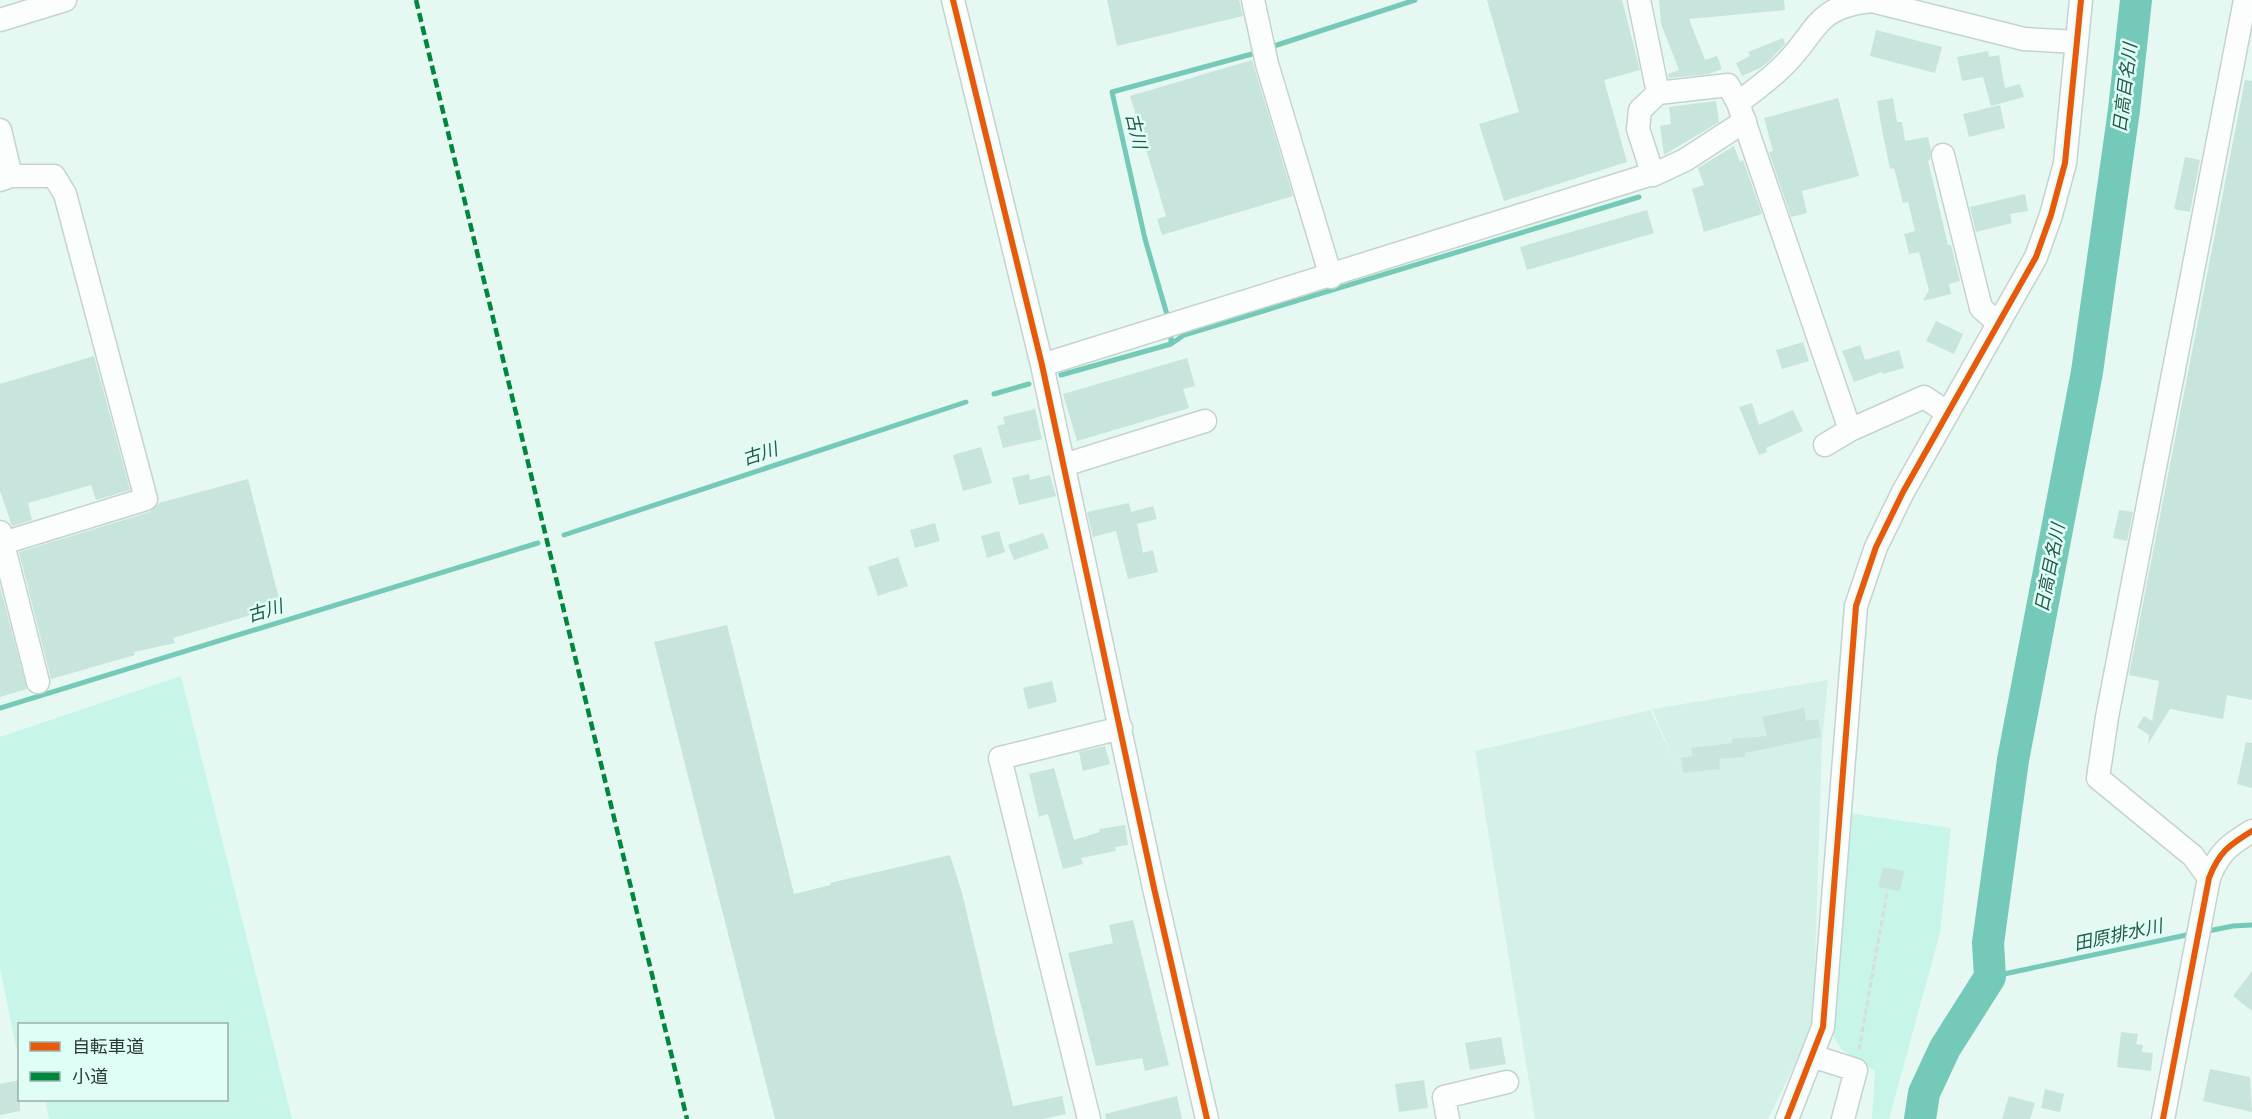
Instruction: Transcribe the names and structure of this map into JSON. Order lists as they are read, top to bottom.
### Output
{
  "water": ["日高目名川", "古川", "田原排水川"],
  "legend": ["自転車道", "小道"]
}
